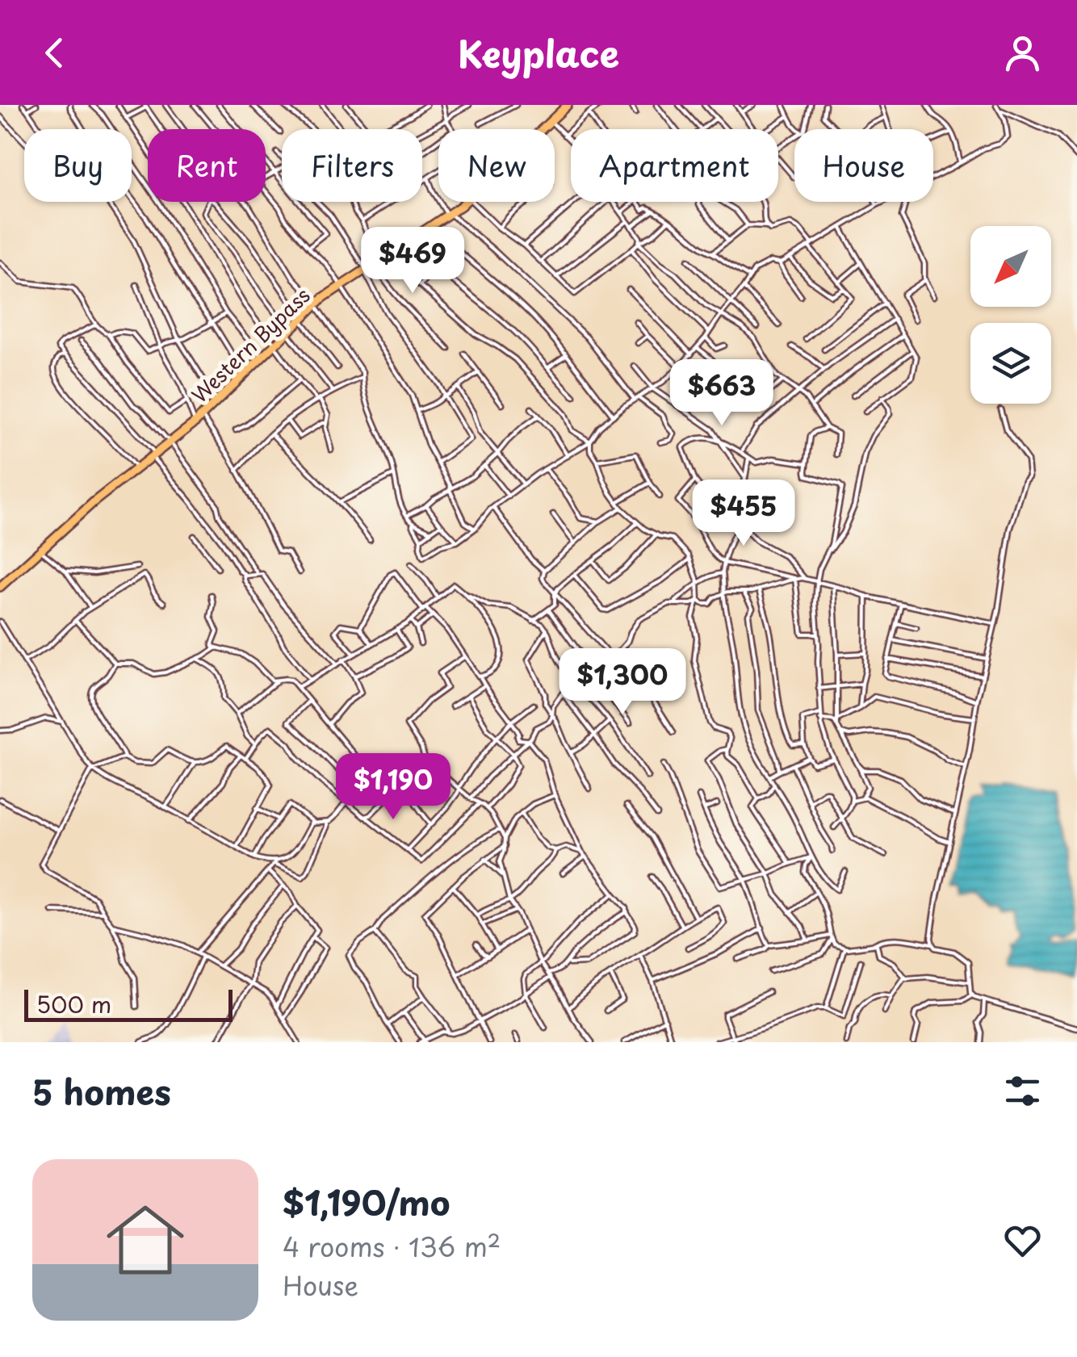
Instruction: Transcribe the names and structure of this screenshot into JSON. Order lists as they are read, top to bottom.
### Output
{
  "streets": {
    "main road": ["Western Bypass"]
  },
  "scale_bar": "500 m",
  "north": "bottom left",
  "page": {
    "header": "Keyplace",
    "chip": [
      "Buy",
      "Rent",
      "Filters",
      "New",
      "Apartment",
      "House"
    ],
    "price": [
      "$469",
      "$663",
      "$455",
      "$1,300",
      "$1,190"
    ],
    "scale": "500 m",
    "heading": "5 homes",
    "list": [
      {
        "name": "$1,190/mo",
        "note": "4 rooms · 136 m² · House"
      }
    ]
  }
}
